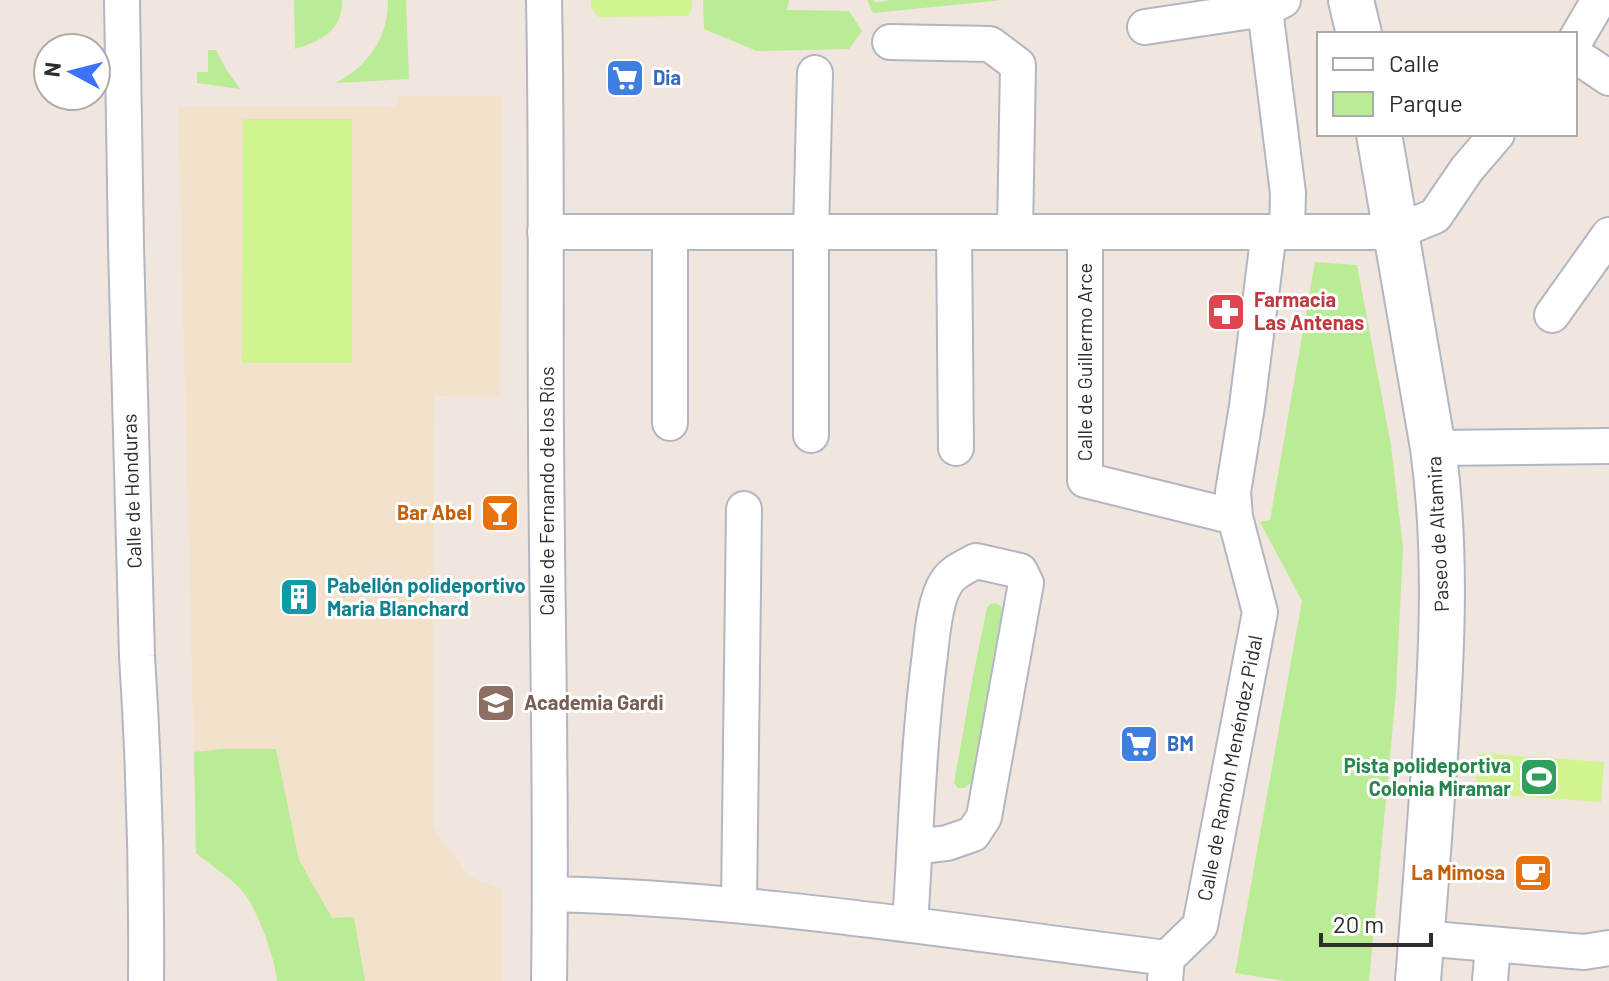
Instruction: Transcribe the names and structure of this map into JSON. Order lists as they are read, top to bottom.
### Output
{
  "streets": {
    "main road": ["Paseo de Altamira"],
    "street": [
      "Calle de Guillermo Arce",
      "Calle de Honduras",
      "Calle de Fernando de los Ríos",
      "Calle de Ramón Menéndez Pidal"
    ]
  },
  "crossings": [
    ["Calle de Guillermo Arce", "Calle de Fernando de los Ríos"],
    ["Calle de Guillermo Arce", "Paseo de Altamira"],
    ["Calle de Guillermo Arce", "Calle de Ramón Menéndez Pidal"],
    ["Calle de Fernando de los Ríos", "Calle de Ramón Menéndez Pidal"]
  ],
  "places": {
    "supermarket": ["Dia", "BM"],
    "pharmacy": ["Farmacia Las Antenas"],
    "bar": ["Bar Abel"],
    "building": ["Pabellón polideportivo Maria Blanchard"],
    "school or university": ["Academia Gardi"],
    "sports": ["Pista polideportiva Colonia Miramar"],
    "cafe": ["La Mimosa"]
  },
  "legend": ["Calle", "Parque"],
  "scale_bar": "20 m",
  "north": "left"
}
